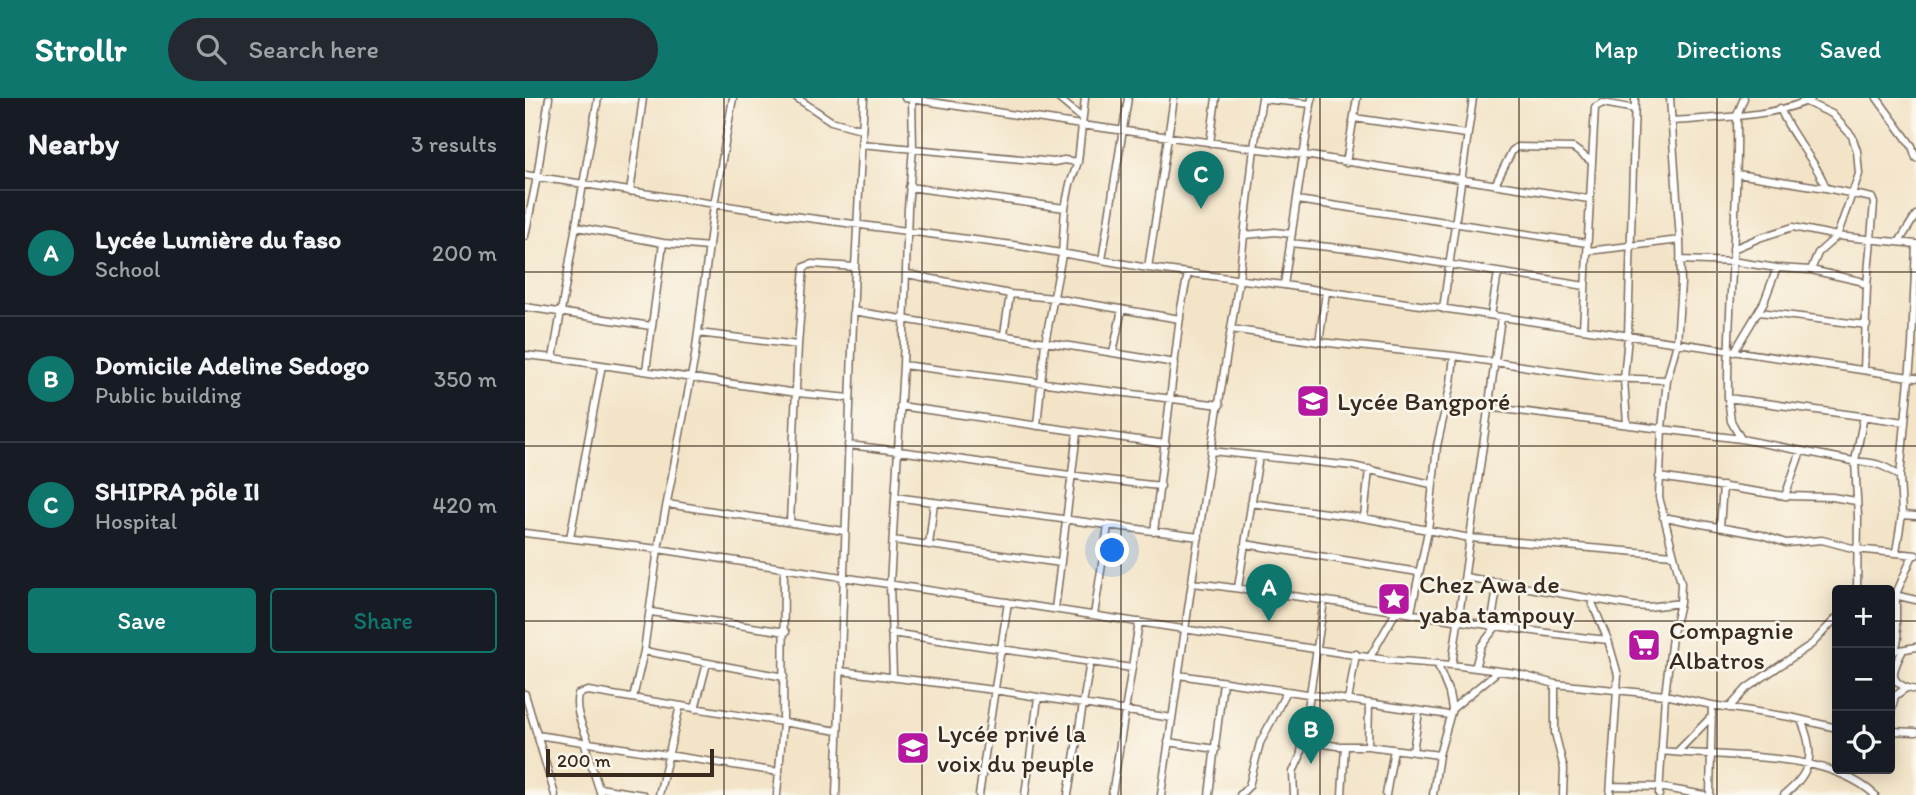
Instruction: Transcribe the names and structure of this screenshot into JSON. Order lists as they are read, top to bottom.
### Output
{
  "places": {
    "school or university": ["Lycée Bangporé", "Lycée privé la voix du peuple"],
    "place": ["Chez Awa de yaba tampouy"],
    "supermarket": ["Compagnie Albatros"]
  },
  "scale_bar": "200 m",
  "page": {
    "header": "Strollr",
    "search": "Search here",
    "nav": ["Map", "Directions", "Saved"],
    "heading": ["Nearby", "3 results"],
    "pins": ["C", "A", "B"],
    "list": [
      {
        "mark": "A",
        "name": "Lycée Lumière du faso",
        "note": "School",
        "value": "200 m"
      },
      {
        "mark": "B",
        "name": "Domicile Adeline Sedogo",
        "note": "Public building",
        "value": "350 m"
      },
      {
        "mark": "C",
        "name": "SHIPRA pôle II",
        "note": "Hospital",
        "value": "420 m"
      }
    ],
    "buttons": ["Save", "Share"],
    "map_buttons": ["+", "−"],
    "scale": "200 m"
  }
}
